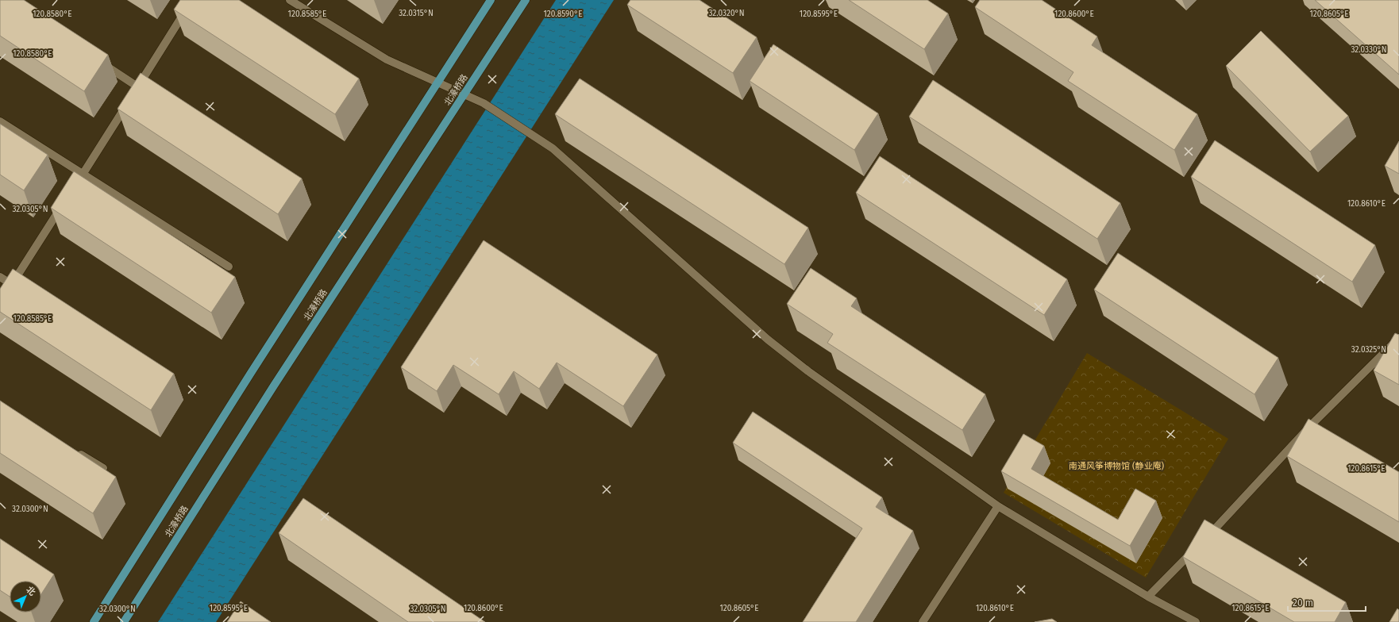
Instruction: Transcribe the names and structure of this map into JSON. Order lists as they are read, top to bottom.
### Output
{
  "streets": {
    "main road": ["北濠桥路"]
  },
  "parks": ["南通风筝博物馆 (静业庵)"],
  "scale_bar": "20 m",
  "north": "top right",
  "coordinates": [
    "32.0315°N",
    "32.0320°N",
    "120.8580°E",
    "120.8585°E",
    "120.8590°E",
    "120.8595°E",
    "120.8600°E",
    "120.8605°E",
    "32.0330°N",
    "120.8610°E",
    "32.0305°N",
    "32.0325°N",
    "120.8615°E",
    "32.0300°N"
  ]
}
